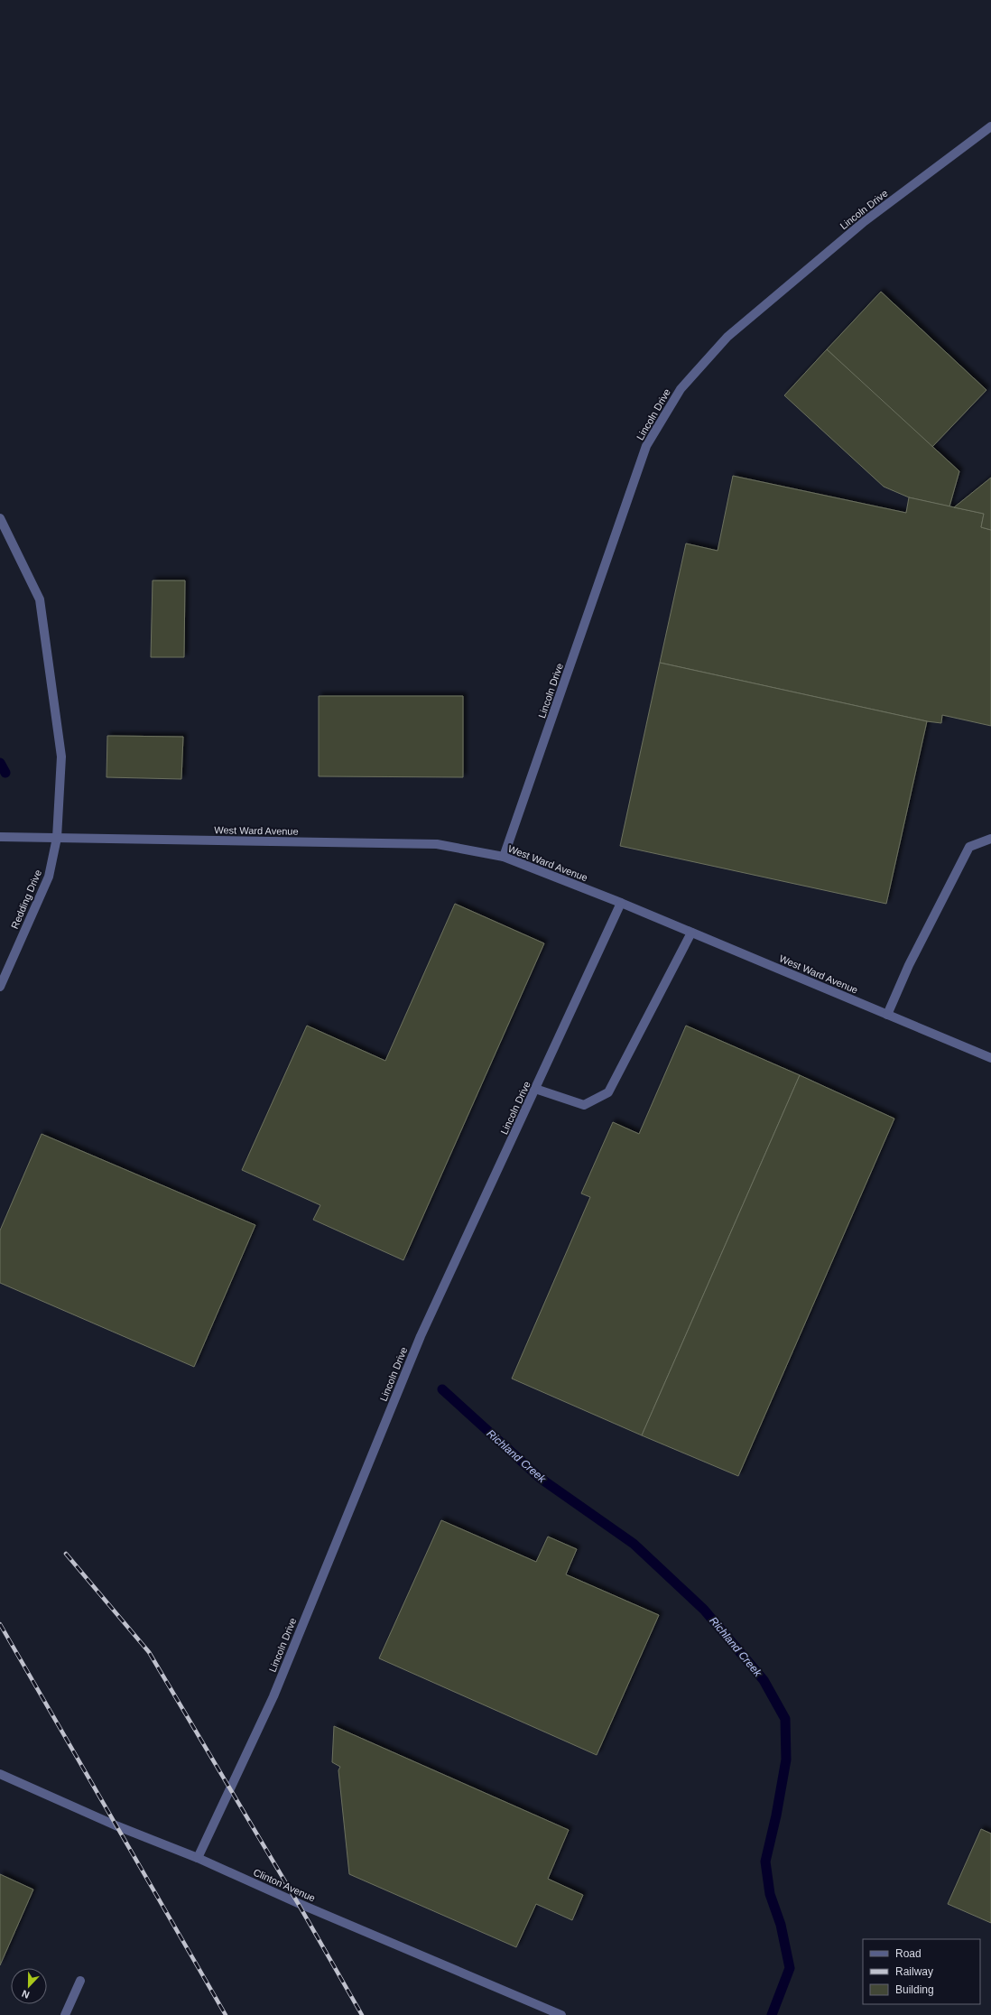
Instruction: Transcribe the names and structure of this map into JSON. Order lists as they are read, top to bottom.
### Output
{
  "streets": {
    "street": [
      "Lincoln Drive",
      "West Ward Avenue",
      "Redding Drive",
      "Clinton Avenue"
    ]
  },
  "crossings": [
    ["Lincoln Drive", "West Ward Avenue"],
    ["Lincoln Drive", "Clinton Avenue"],
    ["West Ward Avenue", "Redding Drive"]
  ],
  "water": ["Richland Creek"],
  "legend": ["Road", "Railway", "Building"],
  "north": "bottom"
}
